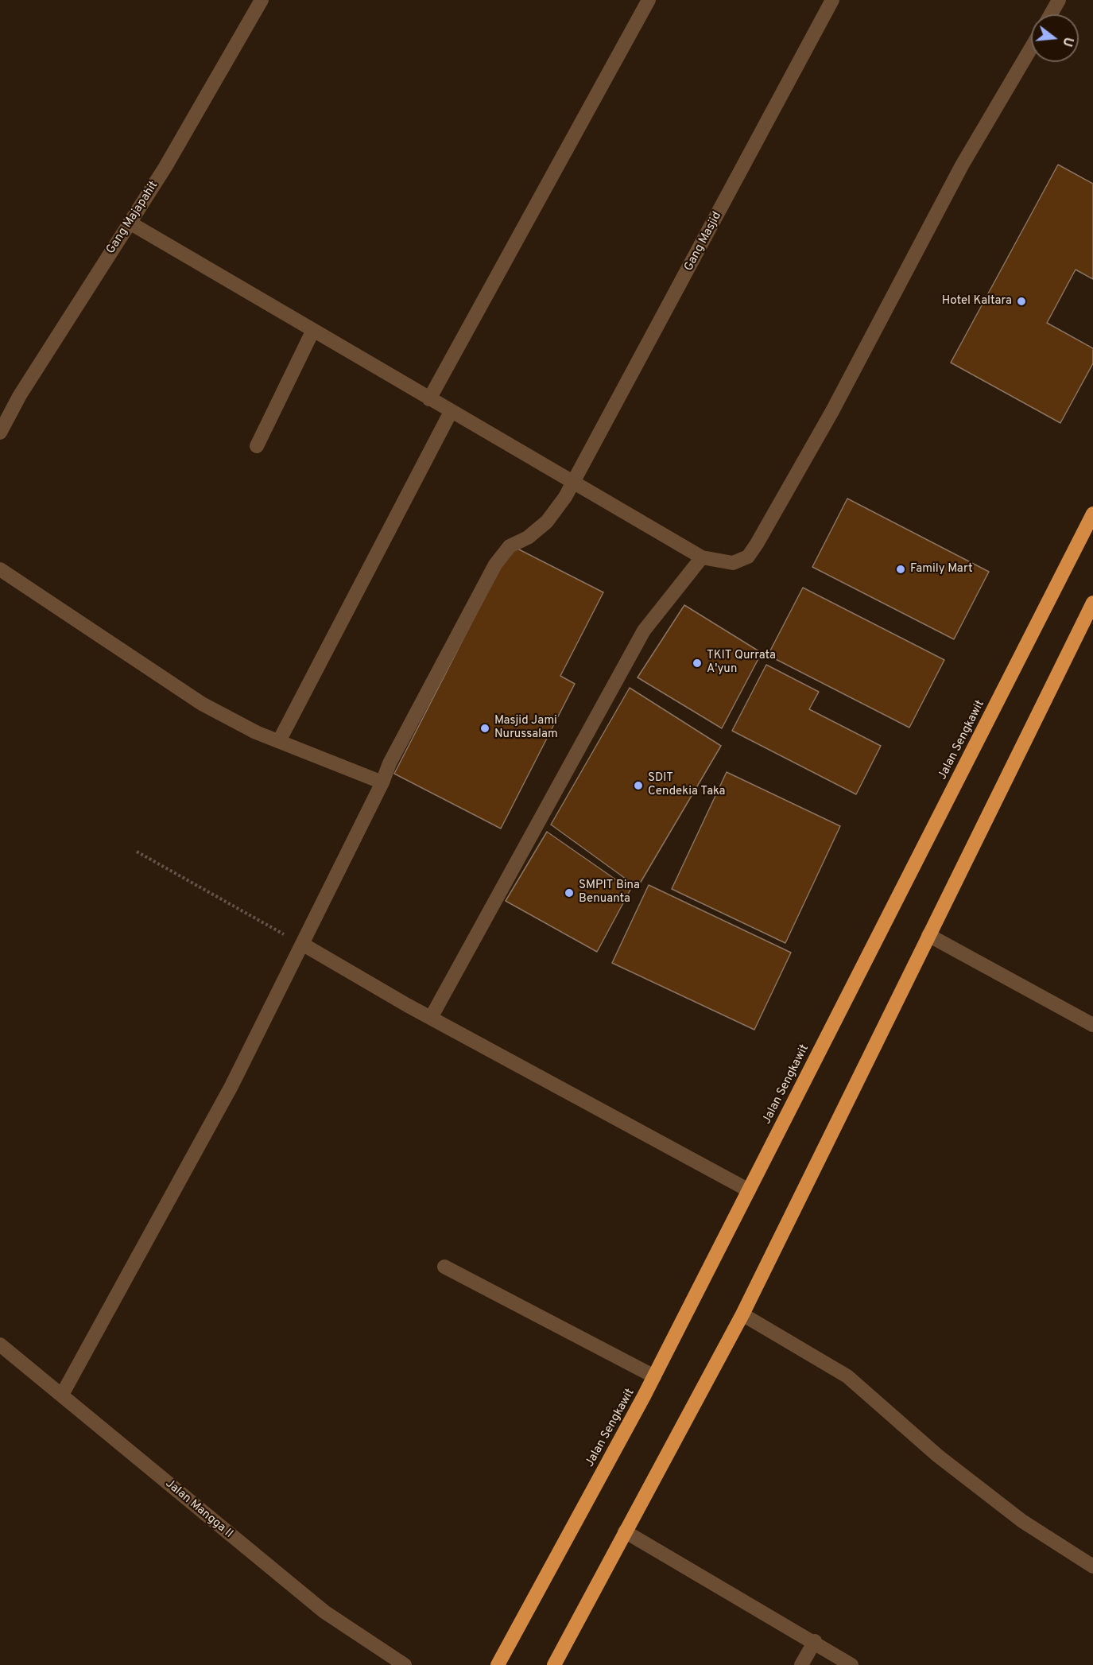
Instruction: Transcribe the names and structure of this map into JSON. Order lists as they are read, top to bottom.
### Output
{
  "streets": {
    "highway": ["Jalan Sengkawit"],
    "street": ["Gang Majapahit", "Gang Masjid", "Jalan Mangga II"]
  },
  "crossings": [
    ["Gang Masjid", "Jalan Mangga II"]
  ],
  "places": [
    "Hotel Kaltara",
    "Family Mart",
    "TKIT Qurrata A'yun",
    "Masjid Jami Nurussalam",
    "SDIT Cendekia Taka",
    "SMPIT Bina Benuanta"
  ],
  "north": "right"
}
